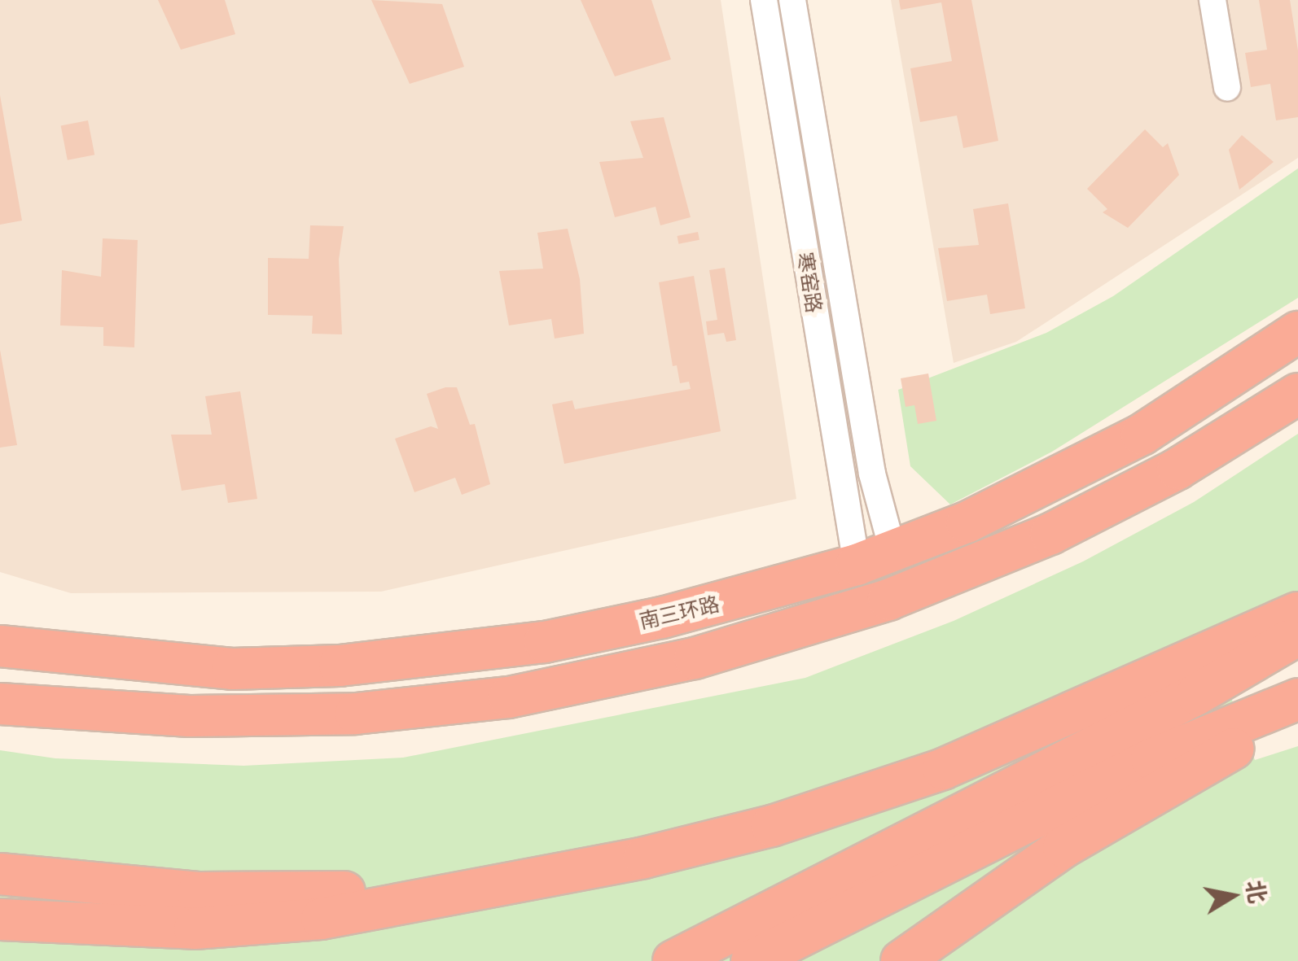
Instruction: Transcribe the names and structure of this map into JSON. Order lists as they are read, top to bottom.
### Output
{
  "streets": {
    "highway": ["南三环路"],
    "street": ["寒窑路"]
  },
  "crossings": [
    ["寒窑路", "南三环路"]
  ],
  "north": "right"
}
